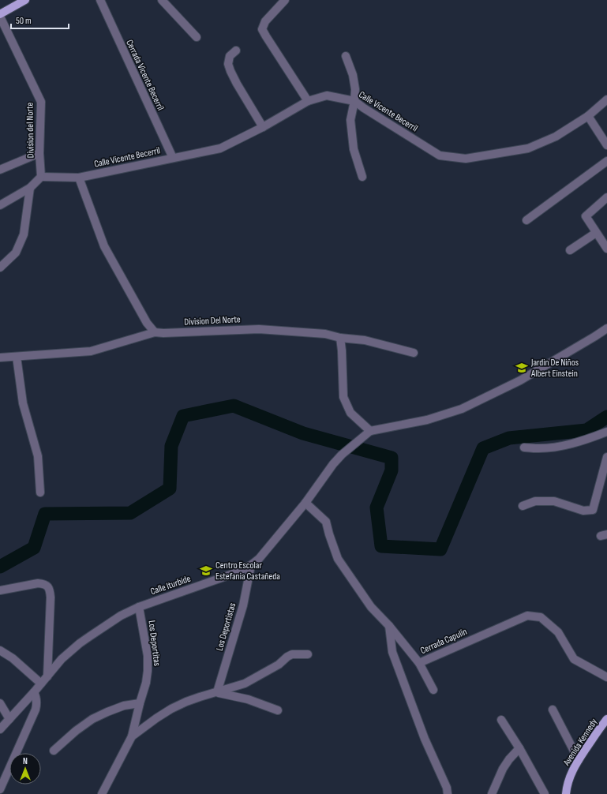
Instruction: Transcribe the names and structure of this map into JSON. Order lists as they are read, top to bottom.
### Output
{
  "streets": {
    "main road": ["Avenida Kennedy"],
    "street": [
      "Cerrada Vicente Becerril",
      "Calle Vicente Becerril",
      "Division del Norte",
      "Division Del Norte",
      "Calle Iturbide",
      "Los Deportistas",
      "Cerrada Capulín",
      "Los Deportitas"
    ]
  },
  "crossings": [
    ["Cerrada Vicente Becerril", "Calle Vicente Becerril"],
    ["Calle Iturbide", "Los Deportistas"],
    ["Calle Iturbide", "Cerrada Capulín"],
    ["Calle Iturbide", "Los Deportitas"]
  ],
  "places": {
    "school or university": ["Jardin De Niños Albert Einstein", "Centro Escolar Estefania Castañeda"]
  },
  "scale_bar": "50 m",
  "north": "top"
}
